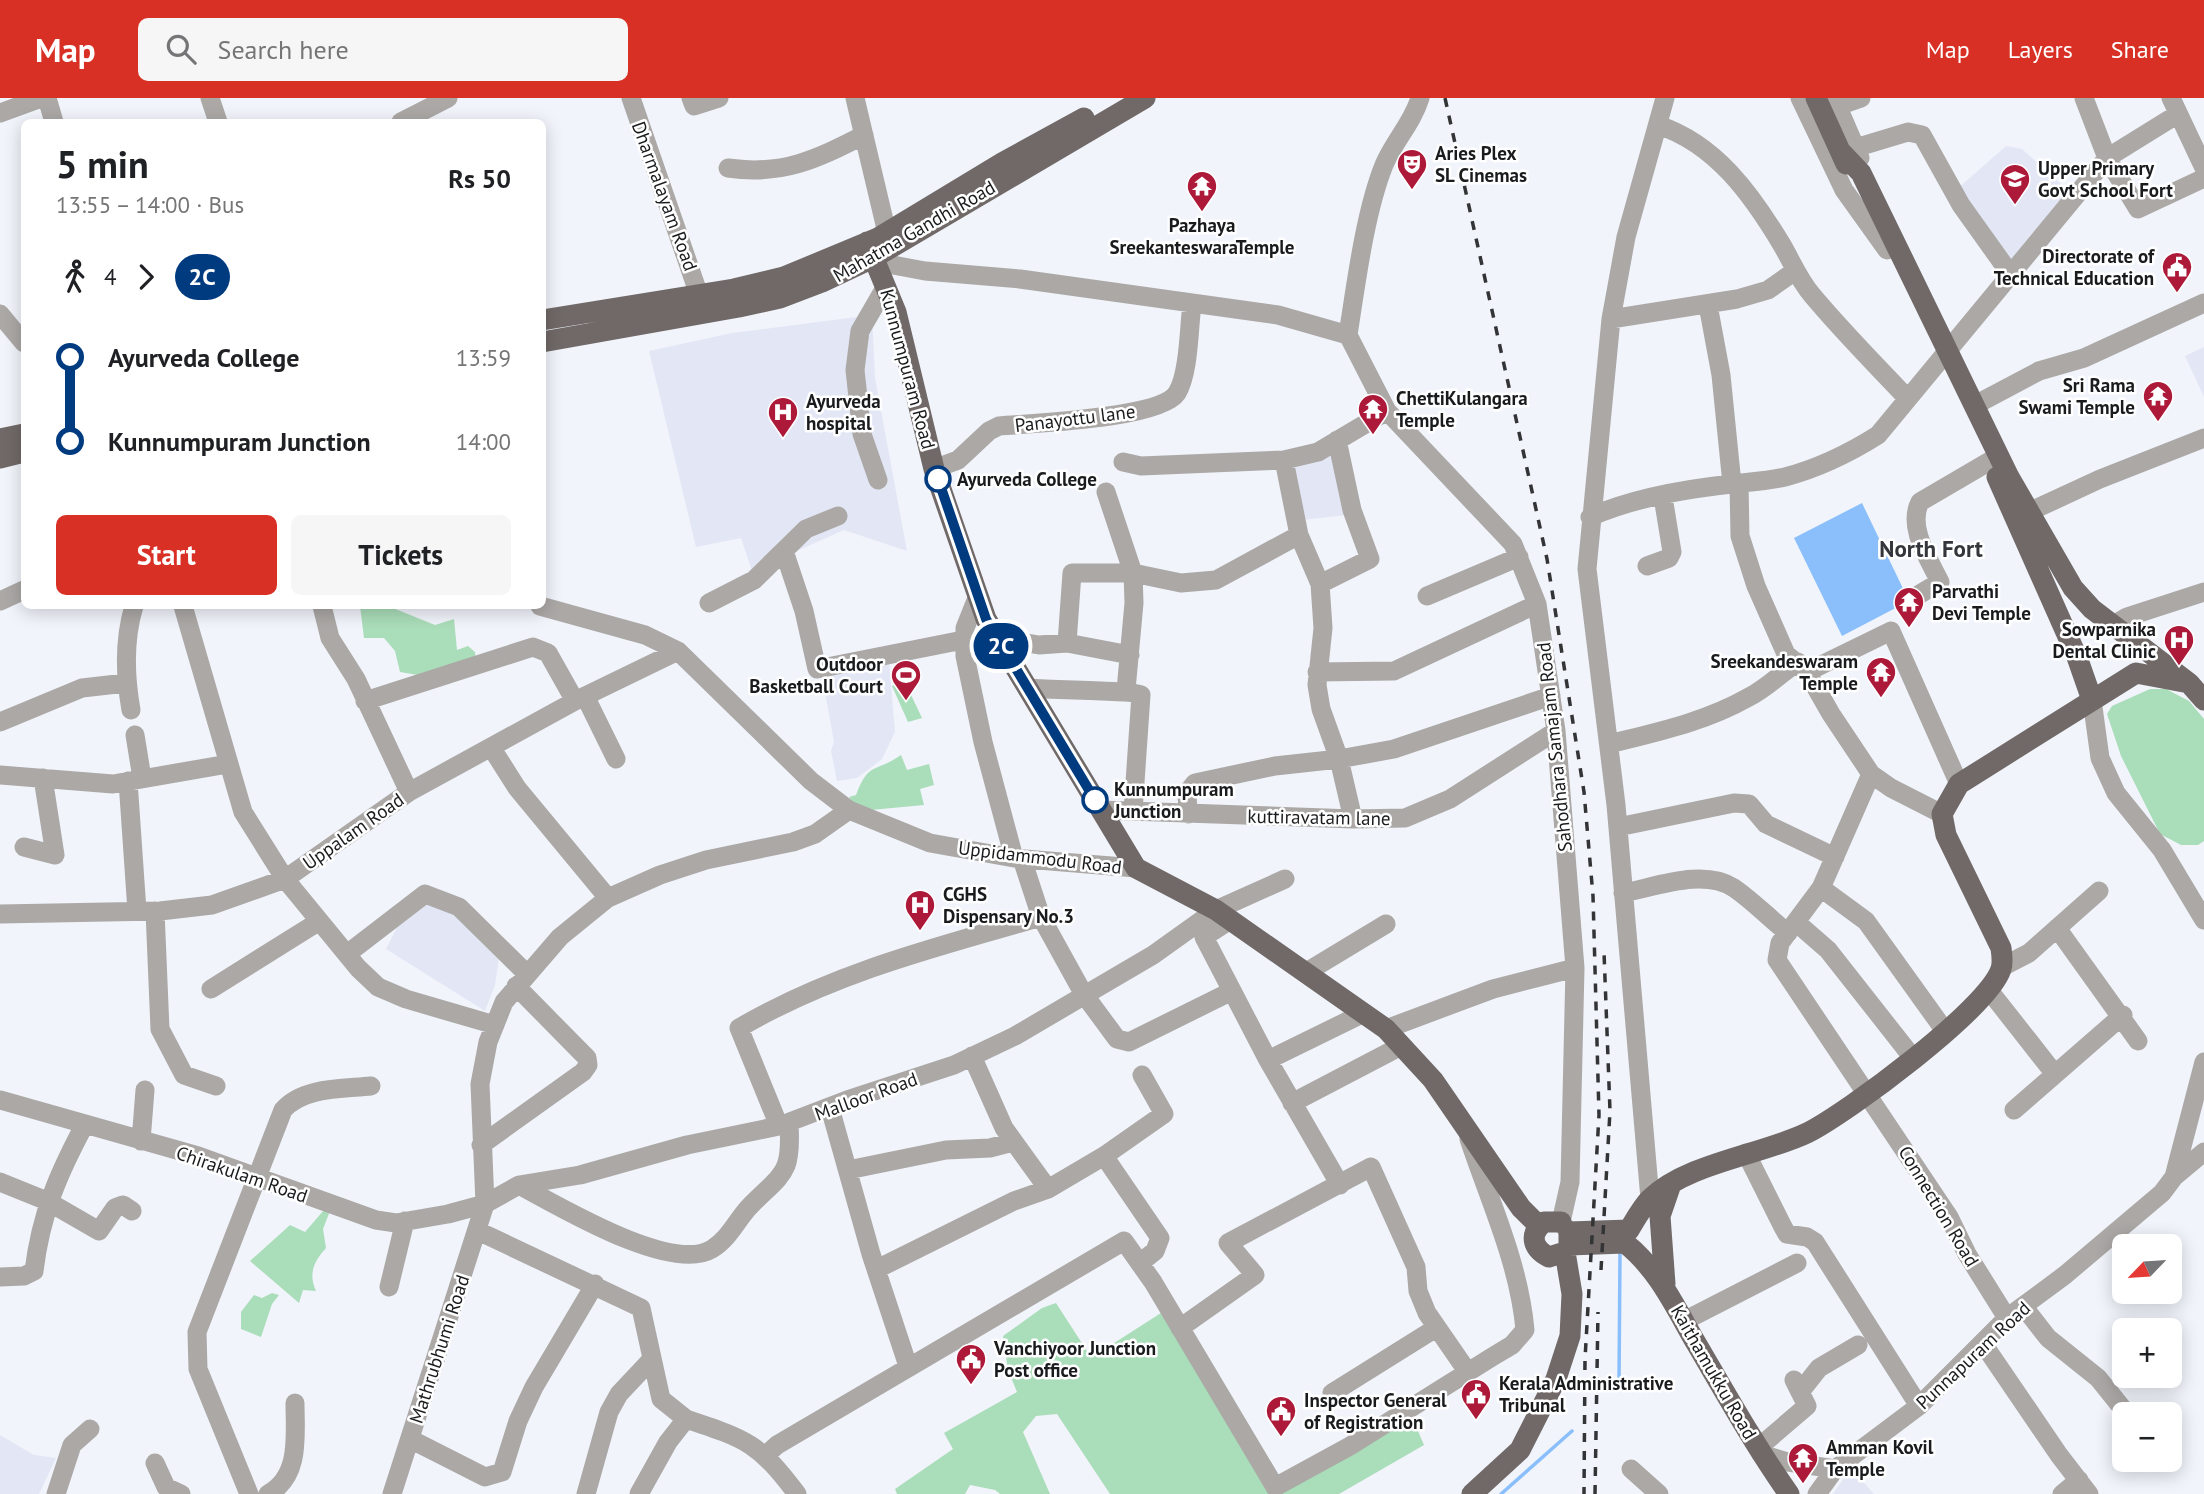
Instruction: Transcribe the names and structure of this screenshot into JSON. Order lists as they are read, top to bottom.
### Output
{
  "streets": {
    "main road": [
      "Mahatma Gandhi Road",
      "Kunnumpuram Road",
      "Uppidammodu Road",
      "Kaithamukku Road"
    ],
    "street": [
      "Dharmalayam Road",
      "Panayottu lane",
      "Sahodhara Samajam Road",
      "kuttiravatam lane",
      "Uppalam Road",
      "Malloor Road",
      "Chirakulam Road",
      "Connection Road",
      "Mathrubhumi Road",
      "Punnapuram Road"
    ]
  },
  "crossings": [
    ["Dharmalayam Road", "Mahatma Gandhi Road"],
    ["Mahatma Gandhi Road", "Kunnumpuram Road"],
    ["Kunnumpuram Road", "Panayottu lane"],
    ["Kunnumpuram Road", "kuttiravatam lane"],
    ["Kunnumpuram Road", "Uppidammodu Road"],
    ["Sahodhara Samajam Road", "kuttiravatam lane"],
    ["Sahodhara Samajam Road", "Uppidammodu Road"],
    ["Uppalam Road", "Uppidammodu Road"],
    ["Uppidammodu Road", "Malloor Road"],
    ["Uppidammodu Road", "Mathrubhumi Road"],
    ["Malloor Road", "Chirakulam Road"],
    ["Malloor Road", "Mathrubhumi Road"],
    ["Chirakulam Road", "Mathrubhumi Road"],
    ["Connection Road", "Punnapuram Road"]
  ],
  "districts": ["North Fort"],
  "places": {
    "theatre": ["Aries Plex SL Cinemas"],
    "school or university": ["Upper Primary Govt School Fort"],
    "temple": [
      "Pazhaya SreekanteswaraTemple",
      "Sri Rama Swami Temple",
      "ChettiKulangara Temple",
      "Parvathi Devi Temple",
      "Sreekandeswaram Temple",
      "Amman Kovil Temple"
    ],
    "public building": [
      "Directorate of Technical Education",
      "Vanchiyoor Junction Post office",
      "Kerala Administrative Tribunal",
      "Inspector General of Registration"
    ],
    "hospital": ["Ayurveda hospital", "Sowparnika Dental Clinic", "CGHS Dispensary No.3"],
    "other": ["Ayurveda College", "Kunnumpuram Junction"],
    "sports": ["Outdoor Basketball Court"]
  },
  "lines": ["bus line 2C"],
  "north": "bottom left",
  "page": {
    "header": "Map",
    "search": "Search here",
    "nav": ["Map", "Layers", "Share"],
    "on_map": "2C",
    "heading": ["5 min", "13:55 – 14:00 · Bus", "Rs 50"],
    "legs": ["4", "2C"],
    "list": [
      {
        "name": "Ayurveda College",
        "value": "13:59"
      },
      {
        "name": "Kunnumpuram Junction",
        "value": "14:00"
      }
    ],
    "buttons": ["Start", "Tickets"],
    "map_buttons": ["+", "−"]
  }
}
